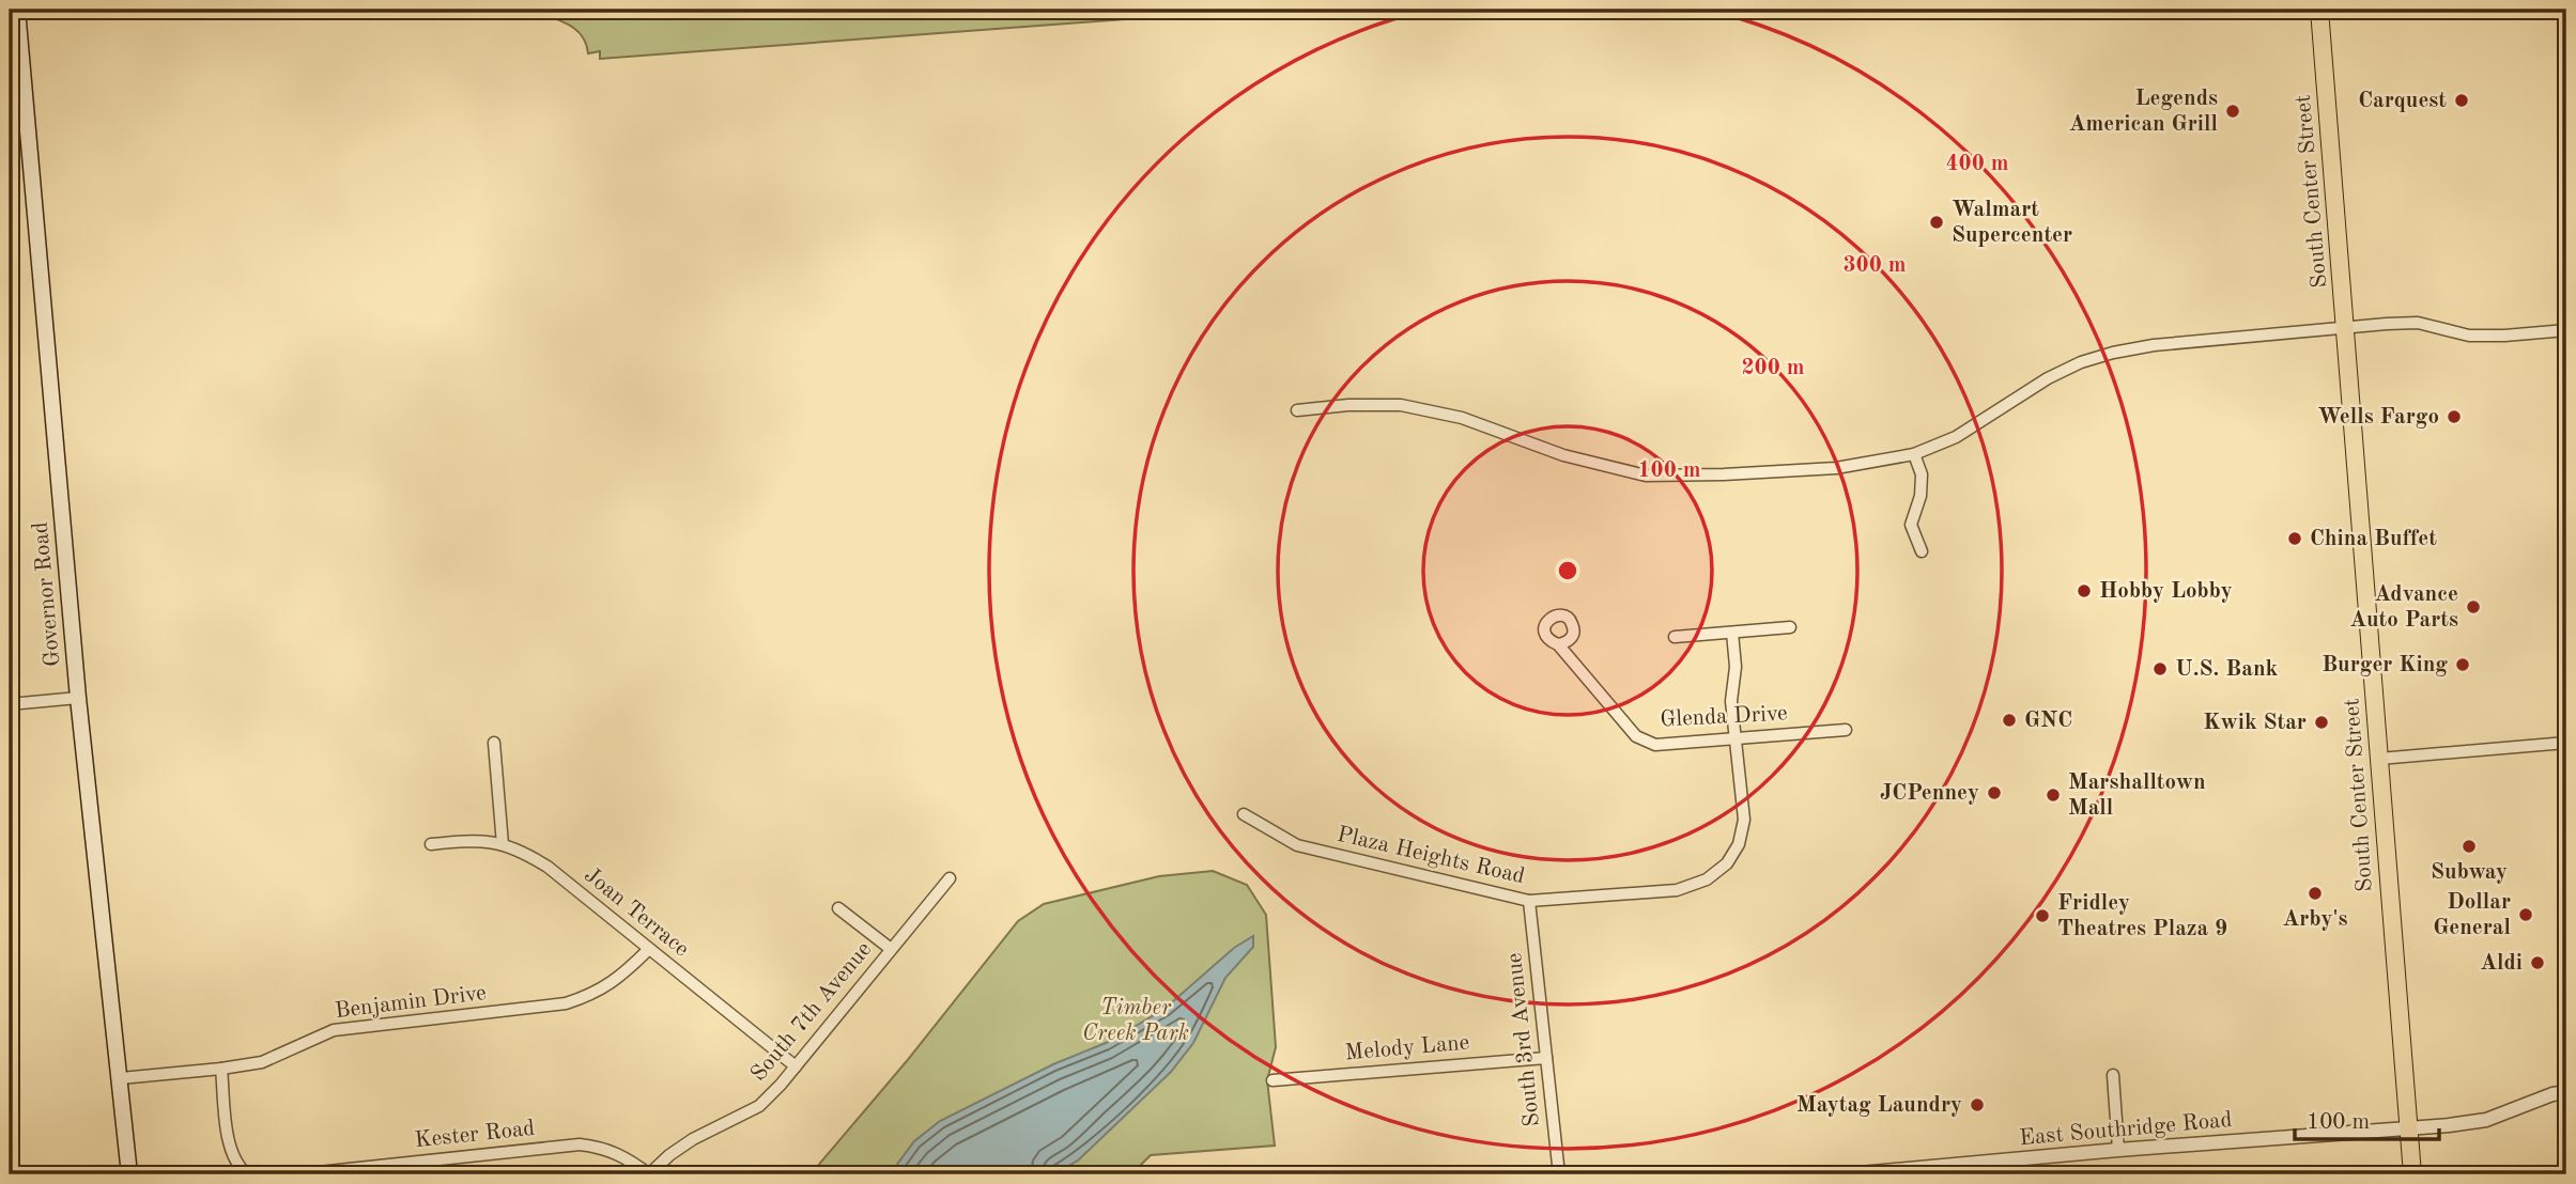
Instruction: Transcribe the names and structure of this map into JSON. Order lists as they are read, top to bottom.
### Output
{
  "streets": {
    "main road": ["South Center Street", "Governor Road"],
    "street": [
      "Glenda Drive",
      "Plaza Heights Road",
      "Joan Terrace",
      "Benjamin Drive",
      "South 7th Avenue",
      "South 3rd Avenue",
      "Melody Lane",
      "East Southridge Road",
      "Kester Road"
    ]
  },
  "crossings": [
    ["South Center Street", "East Southridge Road"],
    ["Governor Road", "Benjamin Drive"],
    ["Glenda Drive", "Plaza Heights Road"],
    ["Plaza Heights Road", "South 3rd Avenue"],
    ["Joan Terrace", "Benjamin Drive"],
    ["Joan Terrace", "South 7th Avenue"],
    ["South 7th Avenue", "Kester Road"],
    ["South 3rd Avenue", "Melody Lane"]
  ],
  "parks": ["Timber Creek Park"],
  "places": [
    "Carquest",
    "Legends American Grill",
    "Walmart Supercenter",
    "Wells Fargo",
    "China Buffet",
    "Hobby Lobby",
    "Advance Auto Parts",
    "Burger King",
    "U.S. Bank",
    "GNC",
    "Kwik Star",
    "JCPenney",
    "Marshalltown Mall",
    "Subway",
    "Arby's",
    "Dollar General",
    "Fridley Theatres Plaza 9",
    "Aldi",
    "Maytag Laundry"
  ],
  "scale_bar": "100 m",
  "rings": [
    "400 m",
    "300 m",
    "200 m",
    "100 m"
  ]
}
